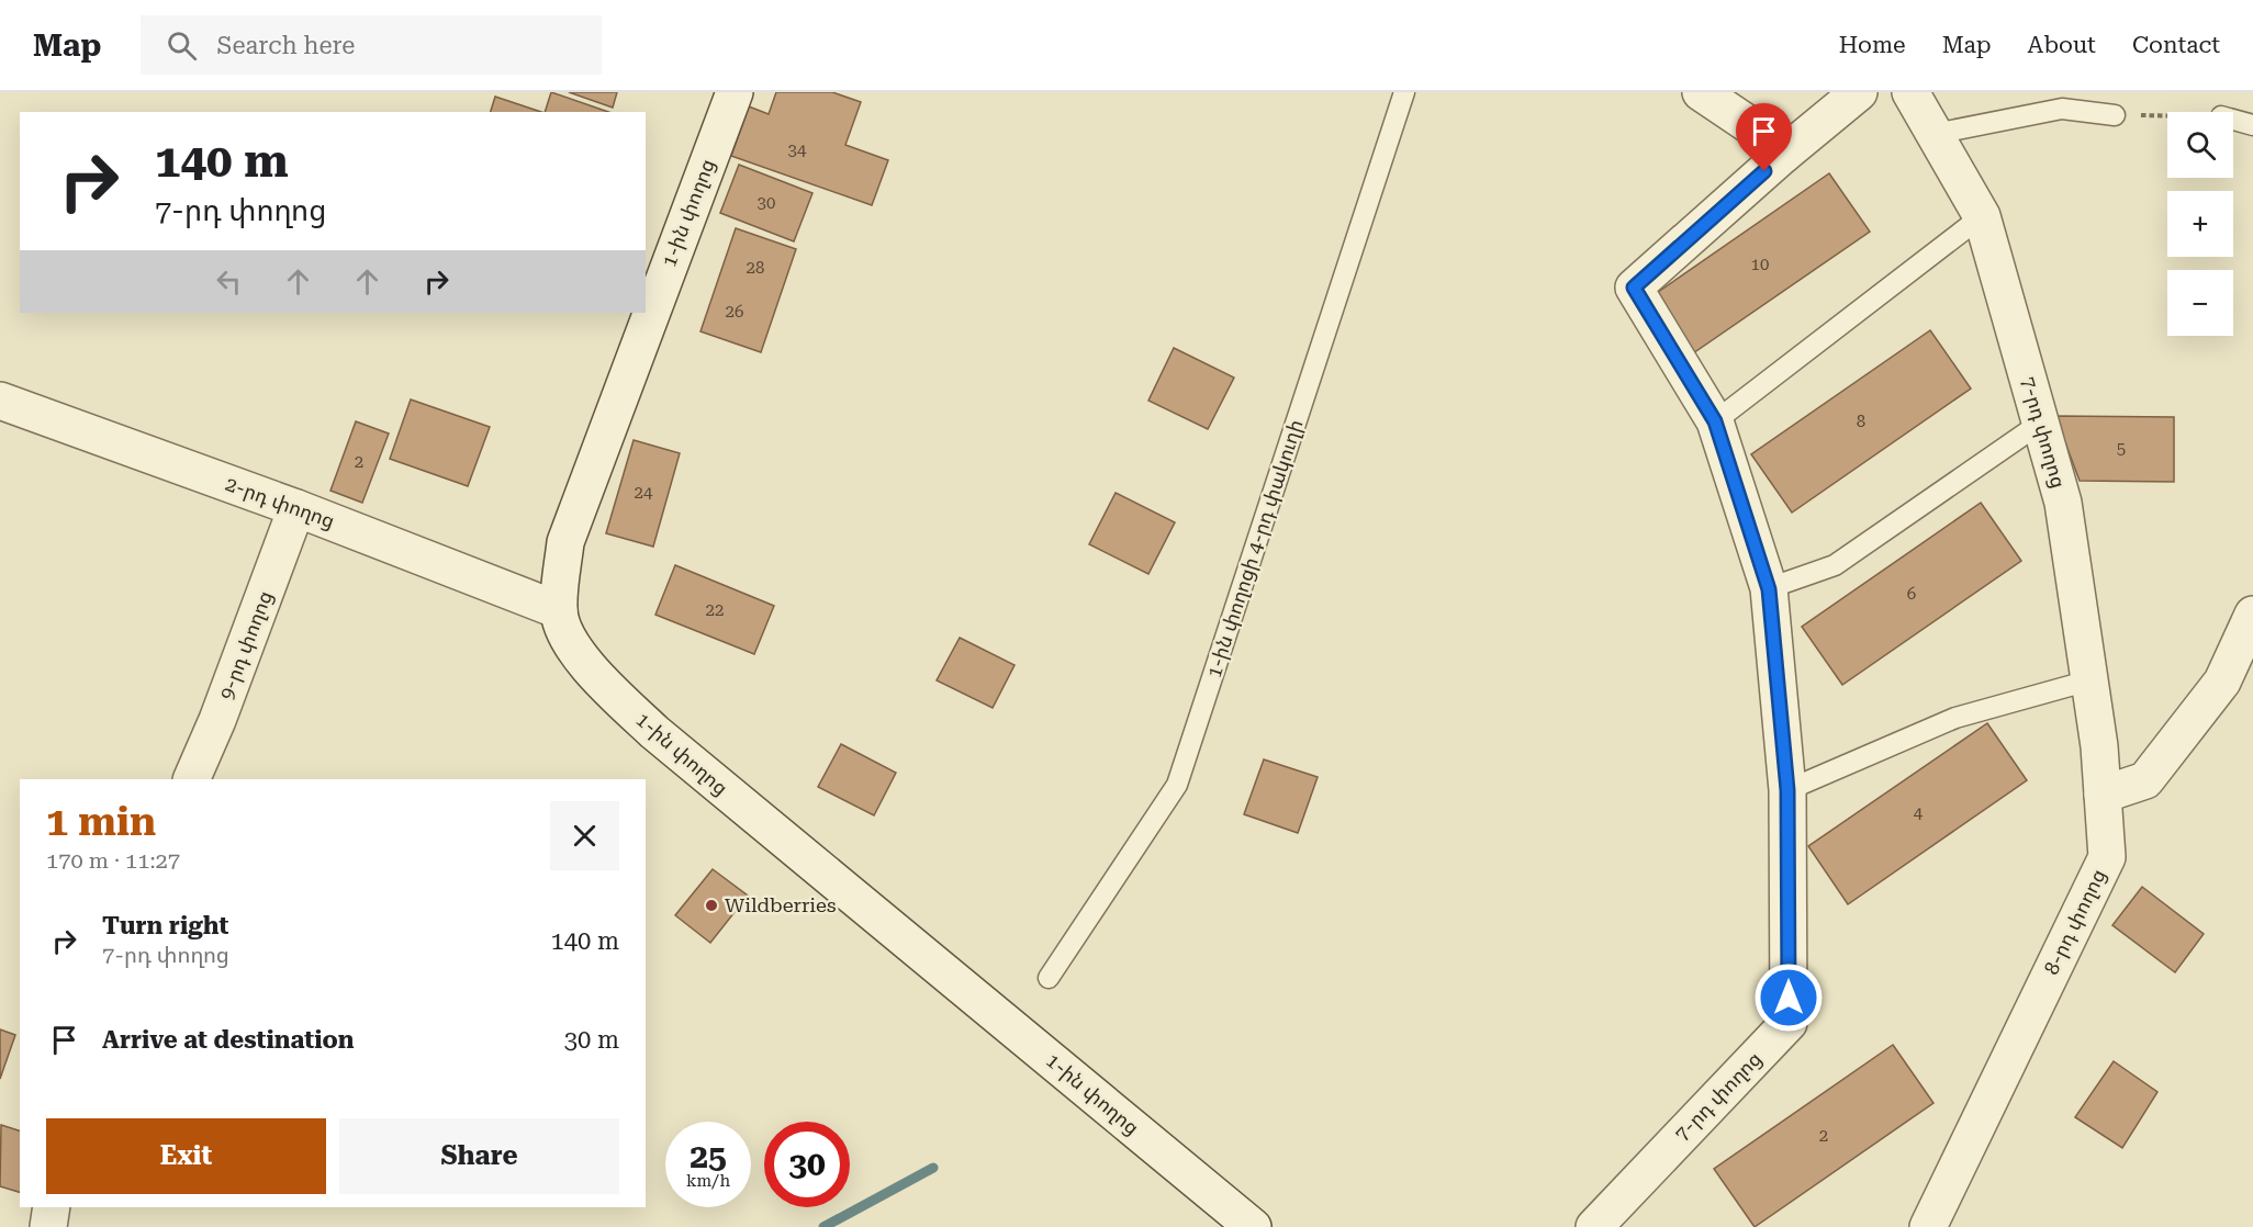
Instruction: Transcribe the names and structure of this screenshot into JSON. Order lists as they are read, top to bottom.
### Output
{
  "streets": {
    "street": [
      "1-ին փողոց",
      "7-րդ փողոց",
      "2-րդ փողոց",
      "9-րդ փողոց",
      "8-րդ փողոց"
    ],
    "lane": ["1-ին փողոցի 4-րդ փակուղի"]
  },
  "crossings": [
    ["1-ին փողոց", "2-րդ փողոց"],
    ["7-րդ փողոց", "8-րդ փողոց"],
    ["2-րդ փողոց", "9-րդ փողոց"]
  ],
  "places": ["Wildberries"],
  "house_numbers": [
    "34",
    "30",
    "10",
    "28",
    "26",
    "8",
    "5",
    "2",
    "24",
    "6",
    "22",
    "4",
    "2"
  ],
  "page": {
    "header": "Map",
    "search": "Search here",
    "nav": [
      "Home",
      "Map",
      "About",
      "Contact"
    ],
    "map_buttons": ["+", "−"],
    "turn": ["140 m", "7-րդ փողոց"],
    "heading": ["1 min", "170 m · 11:27"],
    "list": [
      {
        "name": "Turn right",
        "note": "7-րդ փողոց",
        "value": "140 m"
      },
      {
        "name": "Arrive at destination",
        "value": "30 m"
      }
    ],
    "buttons": ["Exit", "Share"],
    "speed": "25 km/h",
    "limit": "30"
  }
}
